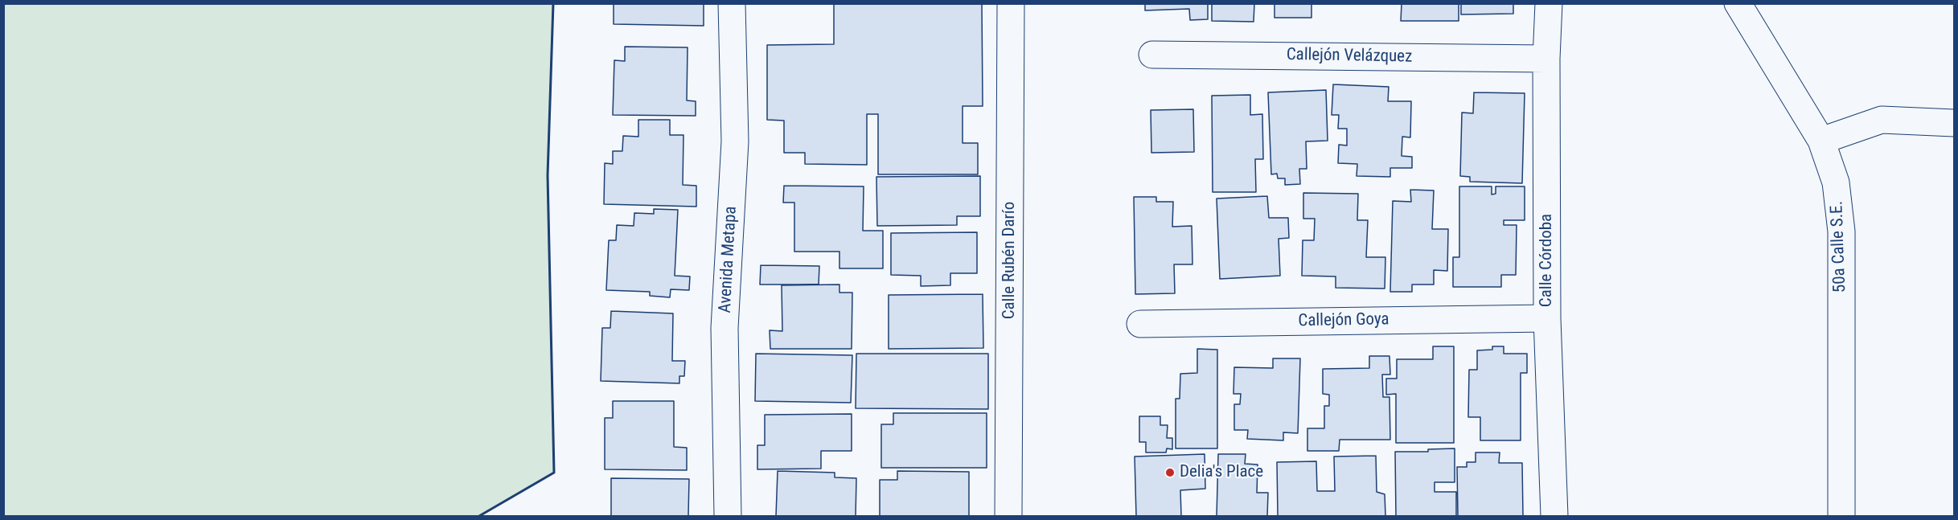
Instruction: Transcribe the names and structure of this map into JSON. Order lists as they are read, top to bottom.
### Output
{
  "streets": {
    "street": [
      "Callejón Velázquez",
      "50a Calle S.E.",
      "Avenida Metapa",
      "Calle Rubén Darío",
      "Calle Córdoba",
      "Callejón Goya"
    ]
  },
  "crossings": [
    ["Callejón Velázquez", "Calle Córdoba"],
    ["Calle Córdoba", "Callejón Goya"]
  ],
  "places": ["Delia's Place"]
}
